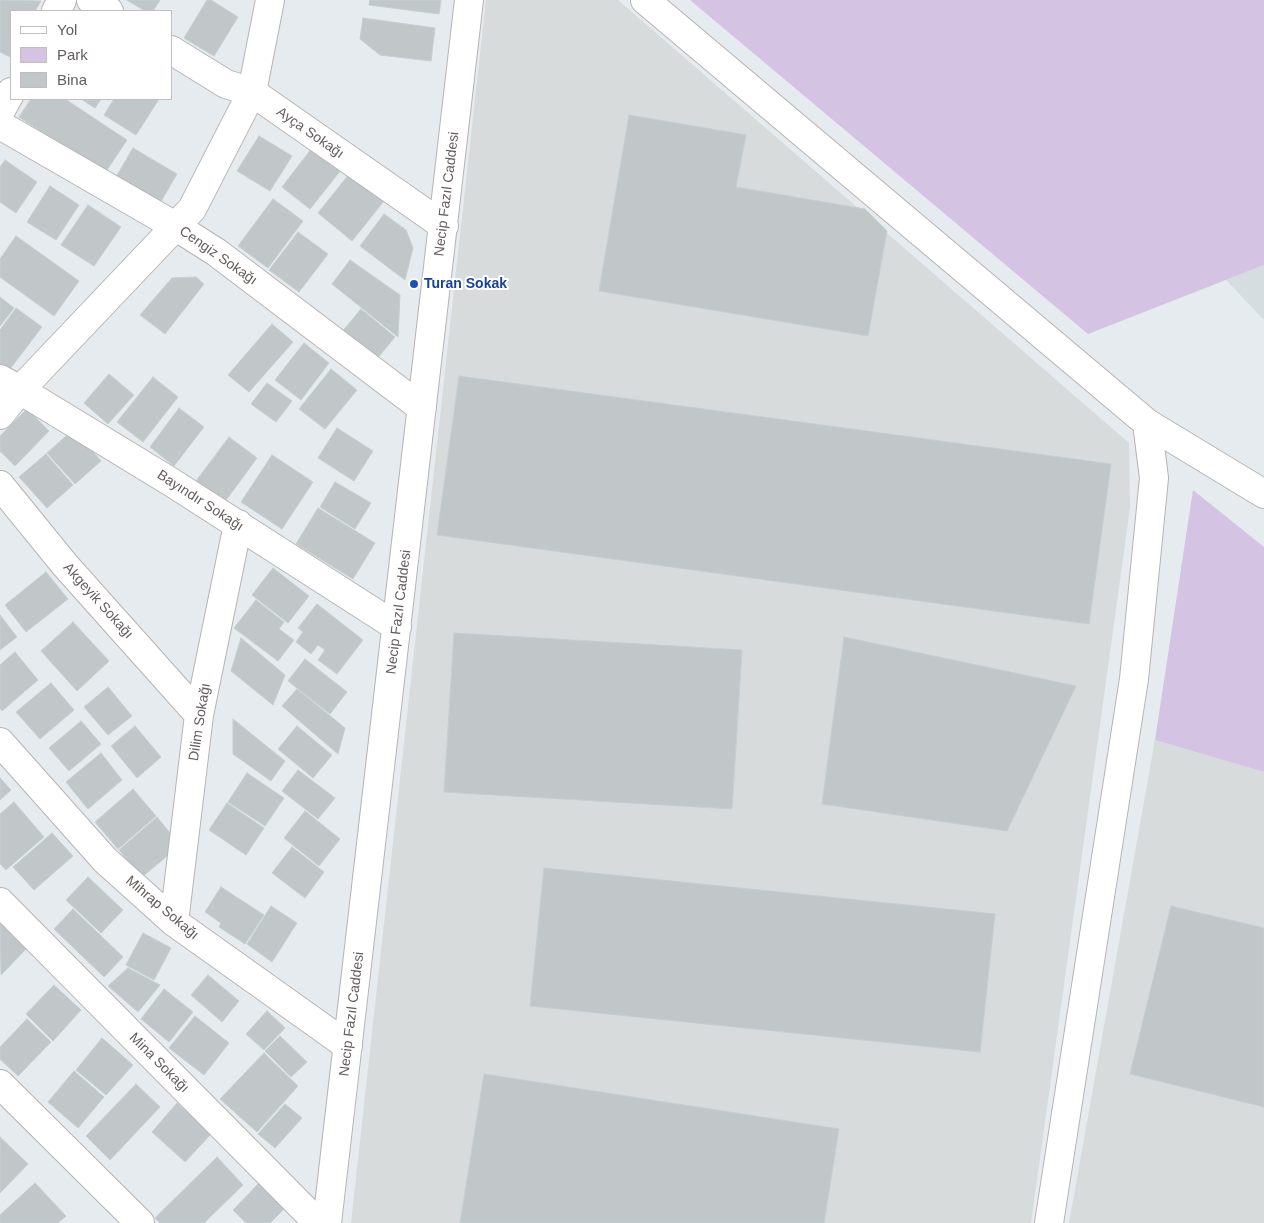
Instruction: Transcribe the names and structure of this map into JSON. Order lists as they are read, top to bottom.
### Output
{
  "streets": {
    "street": [
      "Ayça Sokağı",
      "Necip Fazıl Caddesi",
      "Cengiz Sokağı",
      "Bayındır Sokağı",
      "Akgeyik Sokağı",
      "Dilim Sokağı",
      "Mihrap Sokağı",
      "Mina Sokağı"
    ]
  },
  "crossings": [
    ["Ayça Sokağı", "Necip Fazıl Caddesi"],
    ["Necip Fazıl Caddesi", "Cengiz Sokağı"],
    ["Necip Fazıl Caddesi", "Bayındır Sokağı"],
    ["Necip Fazıl Caddesi", "Mihrap Sokağı"],
    ["Bayındır Sokağı", "Dilim Sokağı"],
    ["Akgeyik Sokağı", "Dilim Sokağı"],
    ["Dilim Sokağı", "Mihrap Sokağı"]
  ],
  "places": ["Turan Sokak"],
  "legend": ["Yol", "Park", "Bina"]
}
